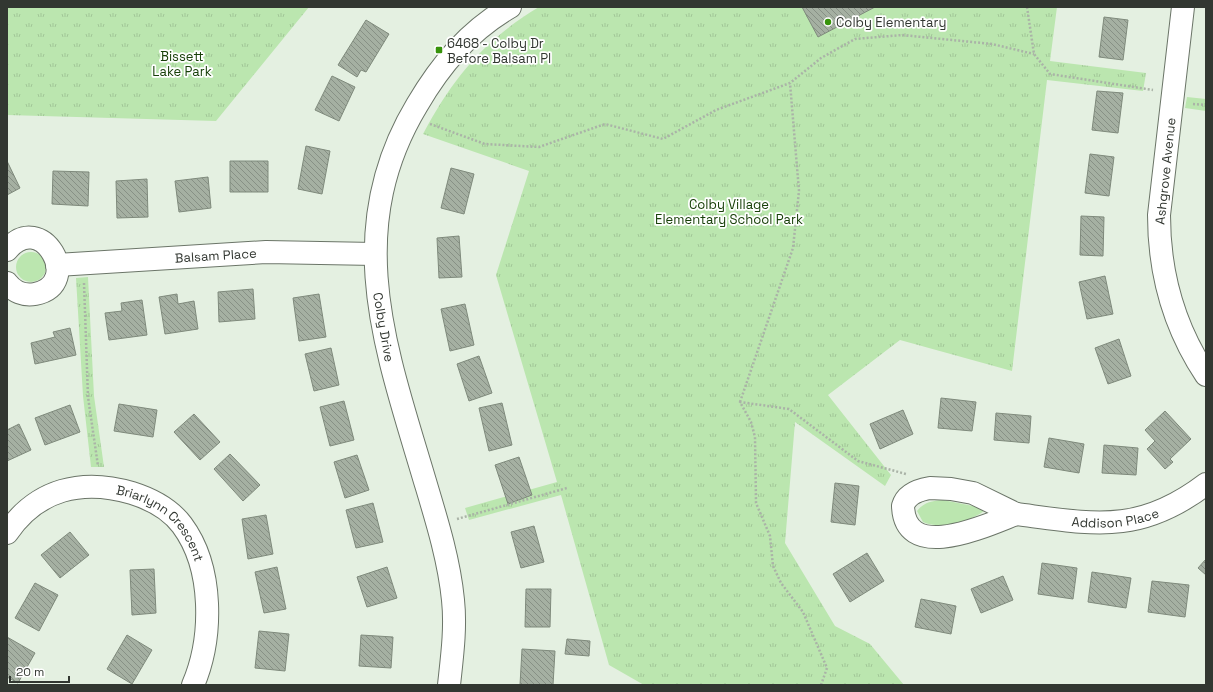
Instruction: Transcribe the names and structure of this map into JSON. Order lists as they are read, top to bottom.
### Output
{
  "streets": {
    "street": [
      "Ashgrove Avenue",
      "Balsam Place",
      "Colby Drive",
      "Addison Place",
      "Briarlynn Crescent"
    ]
  },
  "crossings": [
    ["Balsam Place", "Colby Drive"]
  ],
  "parks": ["Bissett Lake Park", "Colby Village Elementary School Park"],
  "places": {
    "other": ["Colby Elementary"],
    "transit": ["6468 - Colby Dr Before Balsam Pl"]
  },
  "scale_bar": "20 m"
}
